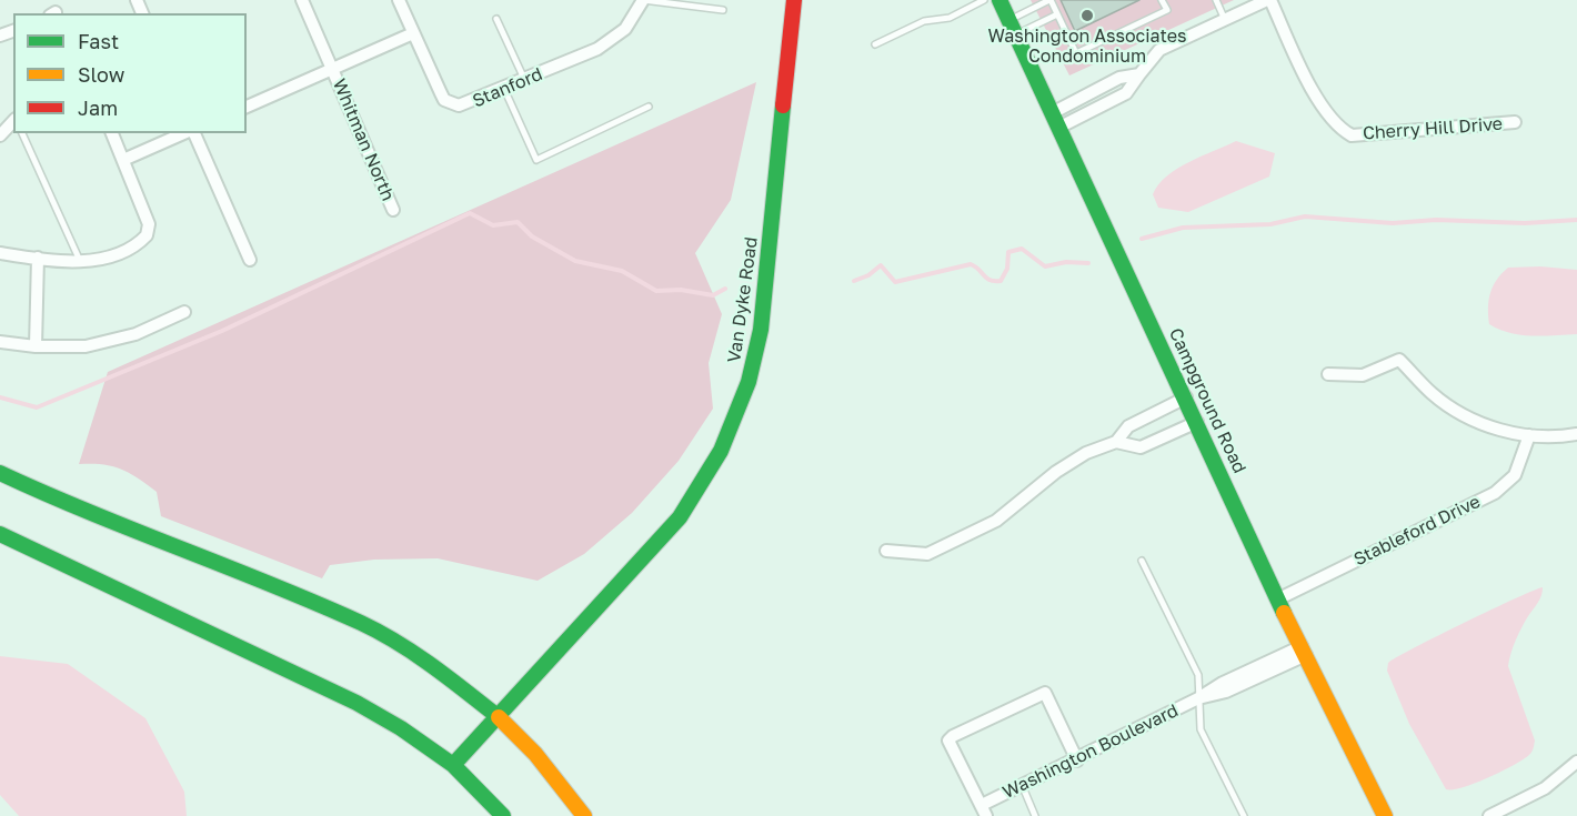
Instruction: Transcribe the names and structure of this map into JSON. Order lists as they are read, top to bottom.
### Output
{
  "streets": {
    "main road": ["Van Dyke Road", "Campground Road"],
    "street": [
      "Stanford",
      "Cherry Hill Drive",
      "Whitman North",
      "Stableford Drive",
      "Washington Boulevard"
    ]
  },
  "crossings": [
    ["Campground Road", "Stableford Drive"],
    ["Campground Road", "Washington Boulevard"]
  ],
  "places": ["Washington Associates Condominium"],
  "legend": ["Fast", "Slow", "Jam"]
}
